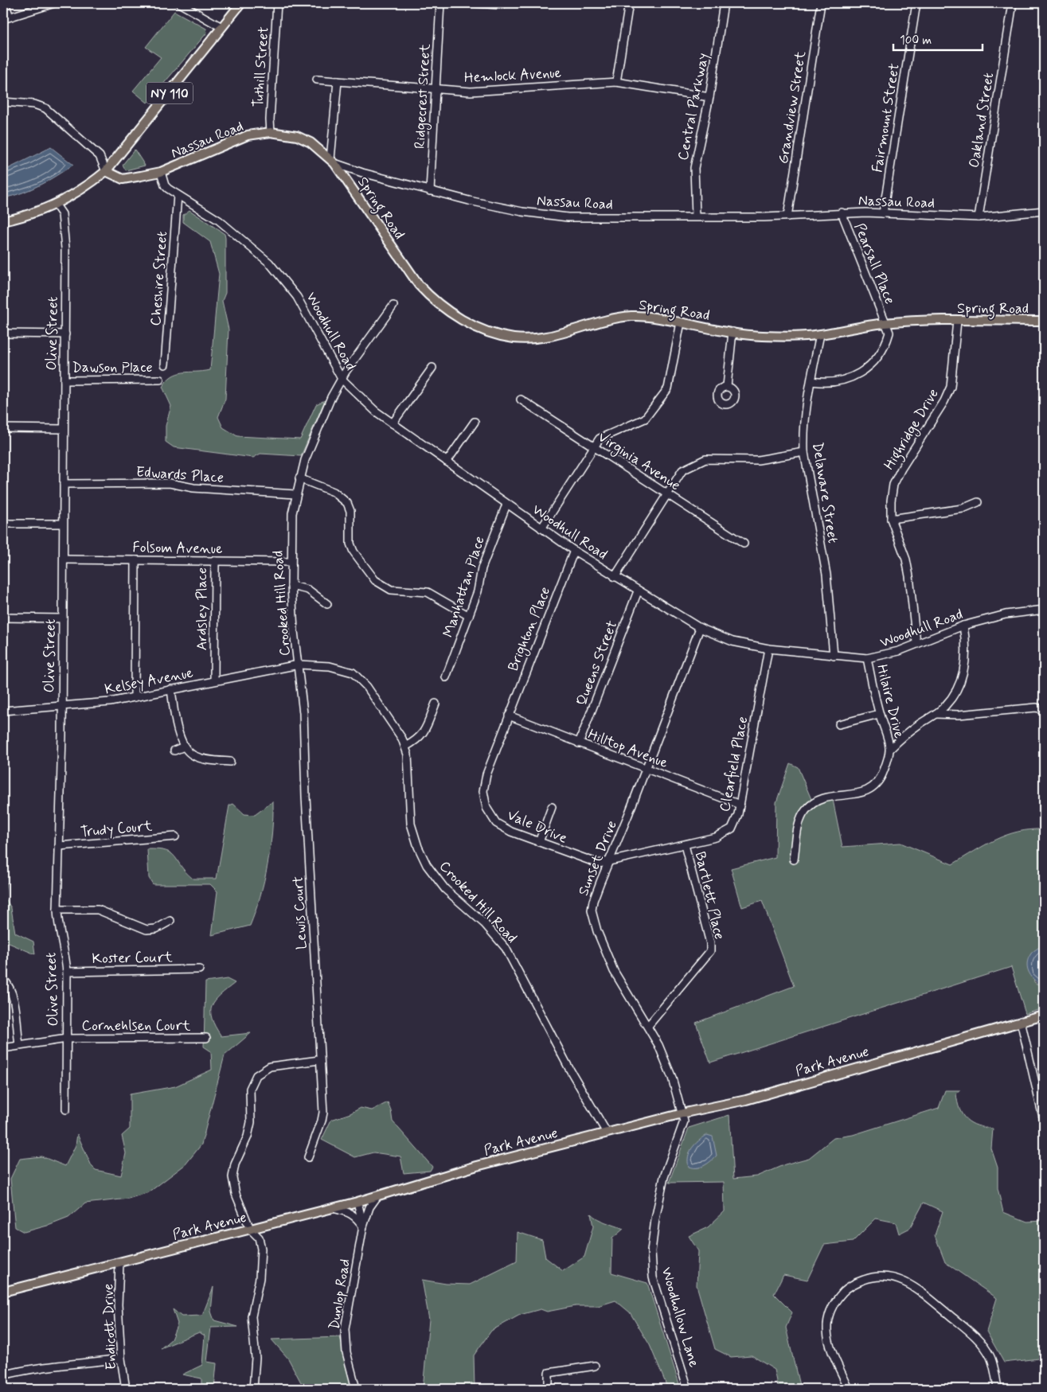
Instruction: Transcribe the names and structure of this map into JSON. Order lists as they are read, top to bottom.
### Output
{
  "streets": {
    "main road": [
      "NY 110",
      "Nassau Road",
      "Spring Road",
      "Park Avenue"
    ],
    "street": [
      "Tuthill Street",
      "Hemlock Avenue",
      "Ridgecrest Street",
      "Central Parkway",
      "Grandview Street",
      "Fairmount Street",
      "Oakland Street",
      "Pearsall Place",
      "Cheshire Street",
      "Woodhull Road",
      "Olive Street",
      "Dawson Place",
      "Highridge Drive",
      "Virginia Avenue",
      "Edwards Place",
      "Delaware Street",
      "Folsom Avenue",
      "Manhattan Place",
      "Crooked Hill Road",
      "Ardsley Place",
      "Brighton Place",
      "Queens Street",
      "Kelsey Avenue",
      "Hilaire Drive",
      "Hilltop Avenue",
      "Clearfield Place",
      "Vale Drive",
      "Trudy Court",
      "Sunset Drive",
      "Bartlett Place",
      "Lewis Court",
      "Koster Court",
      "Cornehlsen Court",
      "Dunlop Road",
      "Woodhollow Lane",
      "Endicott Drive"
    ]
  },
  "crossings": [
    ["Tuthill Street", "Nassau Road"],
    ["Hemlock Avenue", "Ridgecrest Street"],
    ["Hemlock Avenue", "Central Parkway"],
    ["NY 110", "Nassau Road"],
    ["NY 110", "Olive Street"],
    ["Ridgecrest Street", "Nassau Road"],
    ["Central Parkway", "Nassau Road"],
    ["Grandview Street", "Nassau Road"],
    ["Fairmount Street", "Nassau Road"],
    ["Oakland Street", "Nassau Road"],
    ["Nassau Road", "Spring Road"],
    ["Nassau Road", "Pearsall Place"],
    ["Nassau Road", "Woodhull Road"],
    ["Spring Road", "Pearsall Place"],
    ["Spring Road", "Highridge Drive"],
    ["Spring Road", "Delaware Street"],
    ["Cheshire Street", "Woodhull Road"],
    ["Woodhull Road", "Highridge Drive"],
    ["Woodhull Road", "Delaware Street"],
    ["Woodhull Road", "Manhattan Place"],
    ["Woodhull Road", "Crooked Hill Road"],
    ["Woodhull Road", "Brighton Place"],
    ["Woodhull Road", "Queens Street"],
    ["Woodhull Road", "Hilaire Drive"],
    ["Woodhull Road", "Clearfield Place"],
    ["Woodhull Road", "Sunset Drive"],
    ["Olive Street", "Dawson Place"],
    ["Olive Street", "Edwards Place"],
    ["Olive Street", "Folsom Avenue"],
    ["Olive Street", "Kelsey Avenue"],
    ["Olive Street", "Trudy Court"],
    ["Olive Street", "Koster Court"],
    ["Olive Street", "Cornehlsen Court"],
    ["Edwards Place", "Crooked Hill Road"],
    ["Folsom Avenue", "Crooked Hill Road"],
    ["Folsom Avenue", "Ardsley Place"],
    ["Crooked Hill Road", "Kelsey Avenue"],
    ["Crooked Hill Road", "Lewis Court"],
    ["Crooked Hill Road", "Park Avenue"],
    ["Ardsley Place", "Kelsey Avenue"],
    ["Brighton Place", "Hilltop Avenue"],
    ["Brighton Place", "Vale Drive"],
    ["Queens Street", "Hilltop Avenue"],
    ["Kelsey Avenue", "Lewis Court"],
    ["Hilltop Avenue", "Clearfield Place"],
    ["Hilltop Avenue", "Vale Drive"],
    ["Hilltop Avenue", "Sunset Drive"],
    ["Clearfield Place", "Vale Drive"],
    ["Clearfield Place", "Sunset Drive"],
    ["Clearfield Place", "Bartlett Place"],
    ["Vale Drive", "Sunset Drive"],
    ["Sunset Drive", "Bartlett Place"],
    ["Sunset Drive", "Park Avenue"],
    ["Sunset Drive", "Woodhollow Lane"],
    ["Park Avenue", "Dunlop Road"],
    ["Park Avenue", "Woodhollow Lane"],
    ["Park Avenue", "Endicott Drive"]
  ],
  "scale_bar": "100 m"
}
